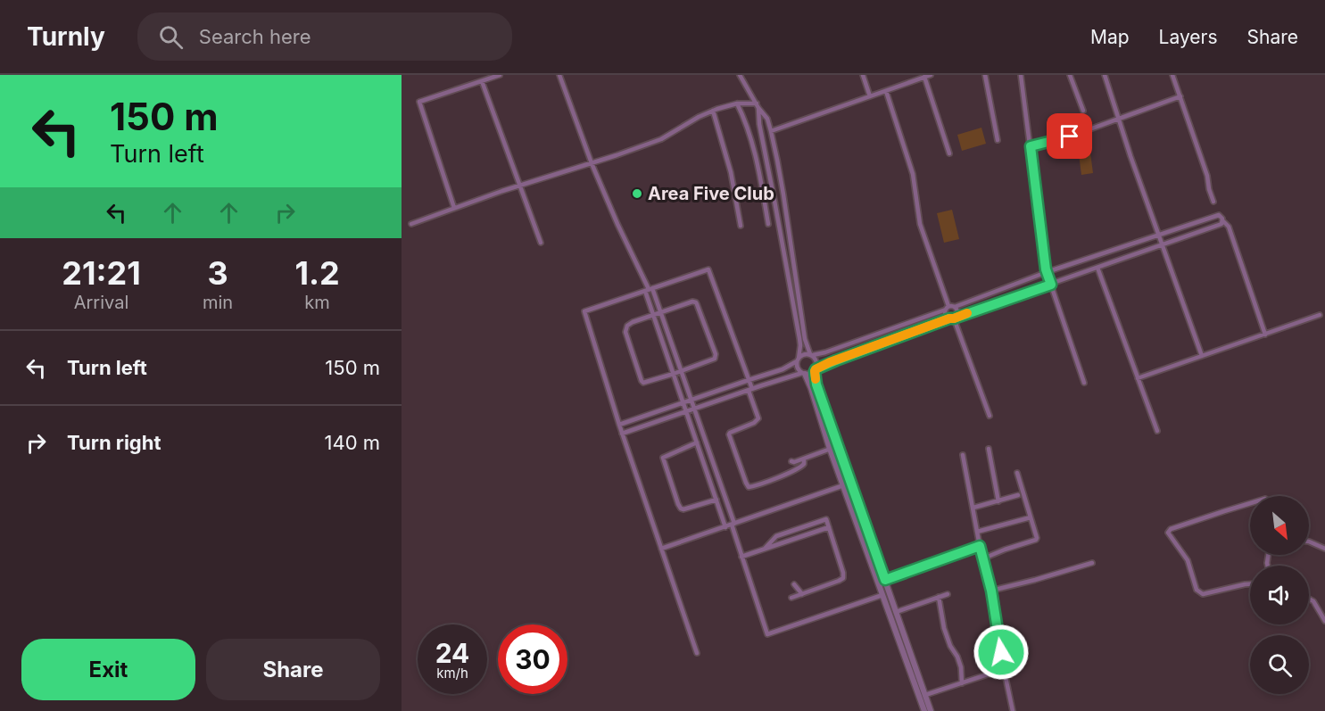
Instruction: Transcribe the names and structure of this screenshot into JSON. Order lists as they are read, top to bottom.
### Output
{
  "places": ["Area Five Club"],
  "north": "bottom right",
  "page": {
    "header": "Turnly",
    "search": "Search here",
    "nav": ["Map", "Layers", "Share"],
    "turn": ["150 m", "Turn left"],
    "eta": [
      "21:21",
      "Arrival",
      "3",
      "min",
      "1.2",
      "km"
    ],
    "list": [
      {
        "name": "Turn left",
        "value": "150 m"
      },
      {
        "name": "Turn right",
        "value": "140 m"
      }
    ],
    "speed": "24 km/h",
    "limit": "30",
    "buttons": ["Exit", "Share"]
  }
}
